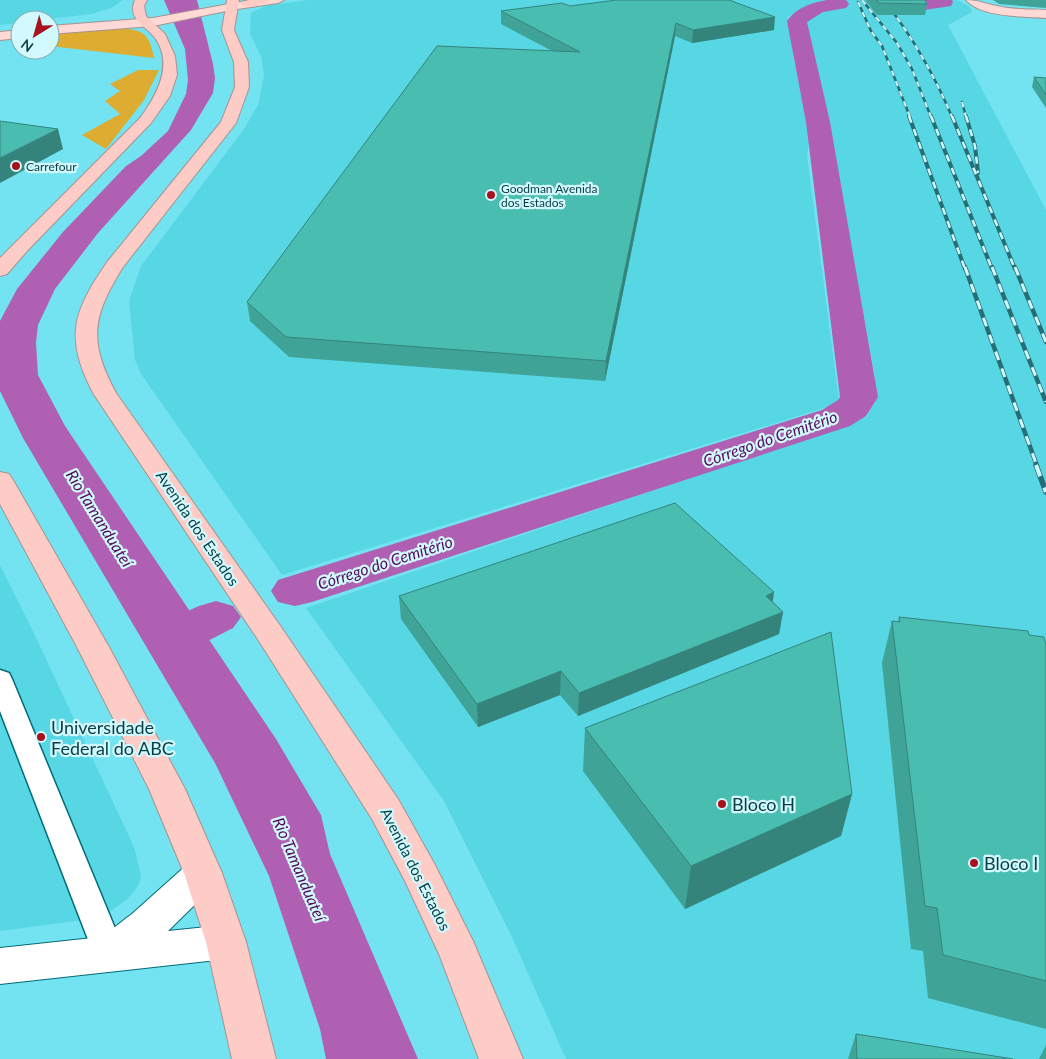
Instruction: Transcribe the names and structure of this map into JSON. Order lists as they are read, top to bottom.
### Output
{
  "streets": {
    "highway": ["Avenida dos Estados"]
  },
  "water": ["Córrego do Cemitério", "Rio Tamanduateí"],
  "places": [
    "Carrefour",
    "Goodman Avenida dos Estados",
    "Universidade Federal do ABC",
    "Bloco H",
    "Bloco I"
  ],
  "north": "bottom left"
}
